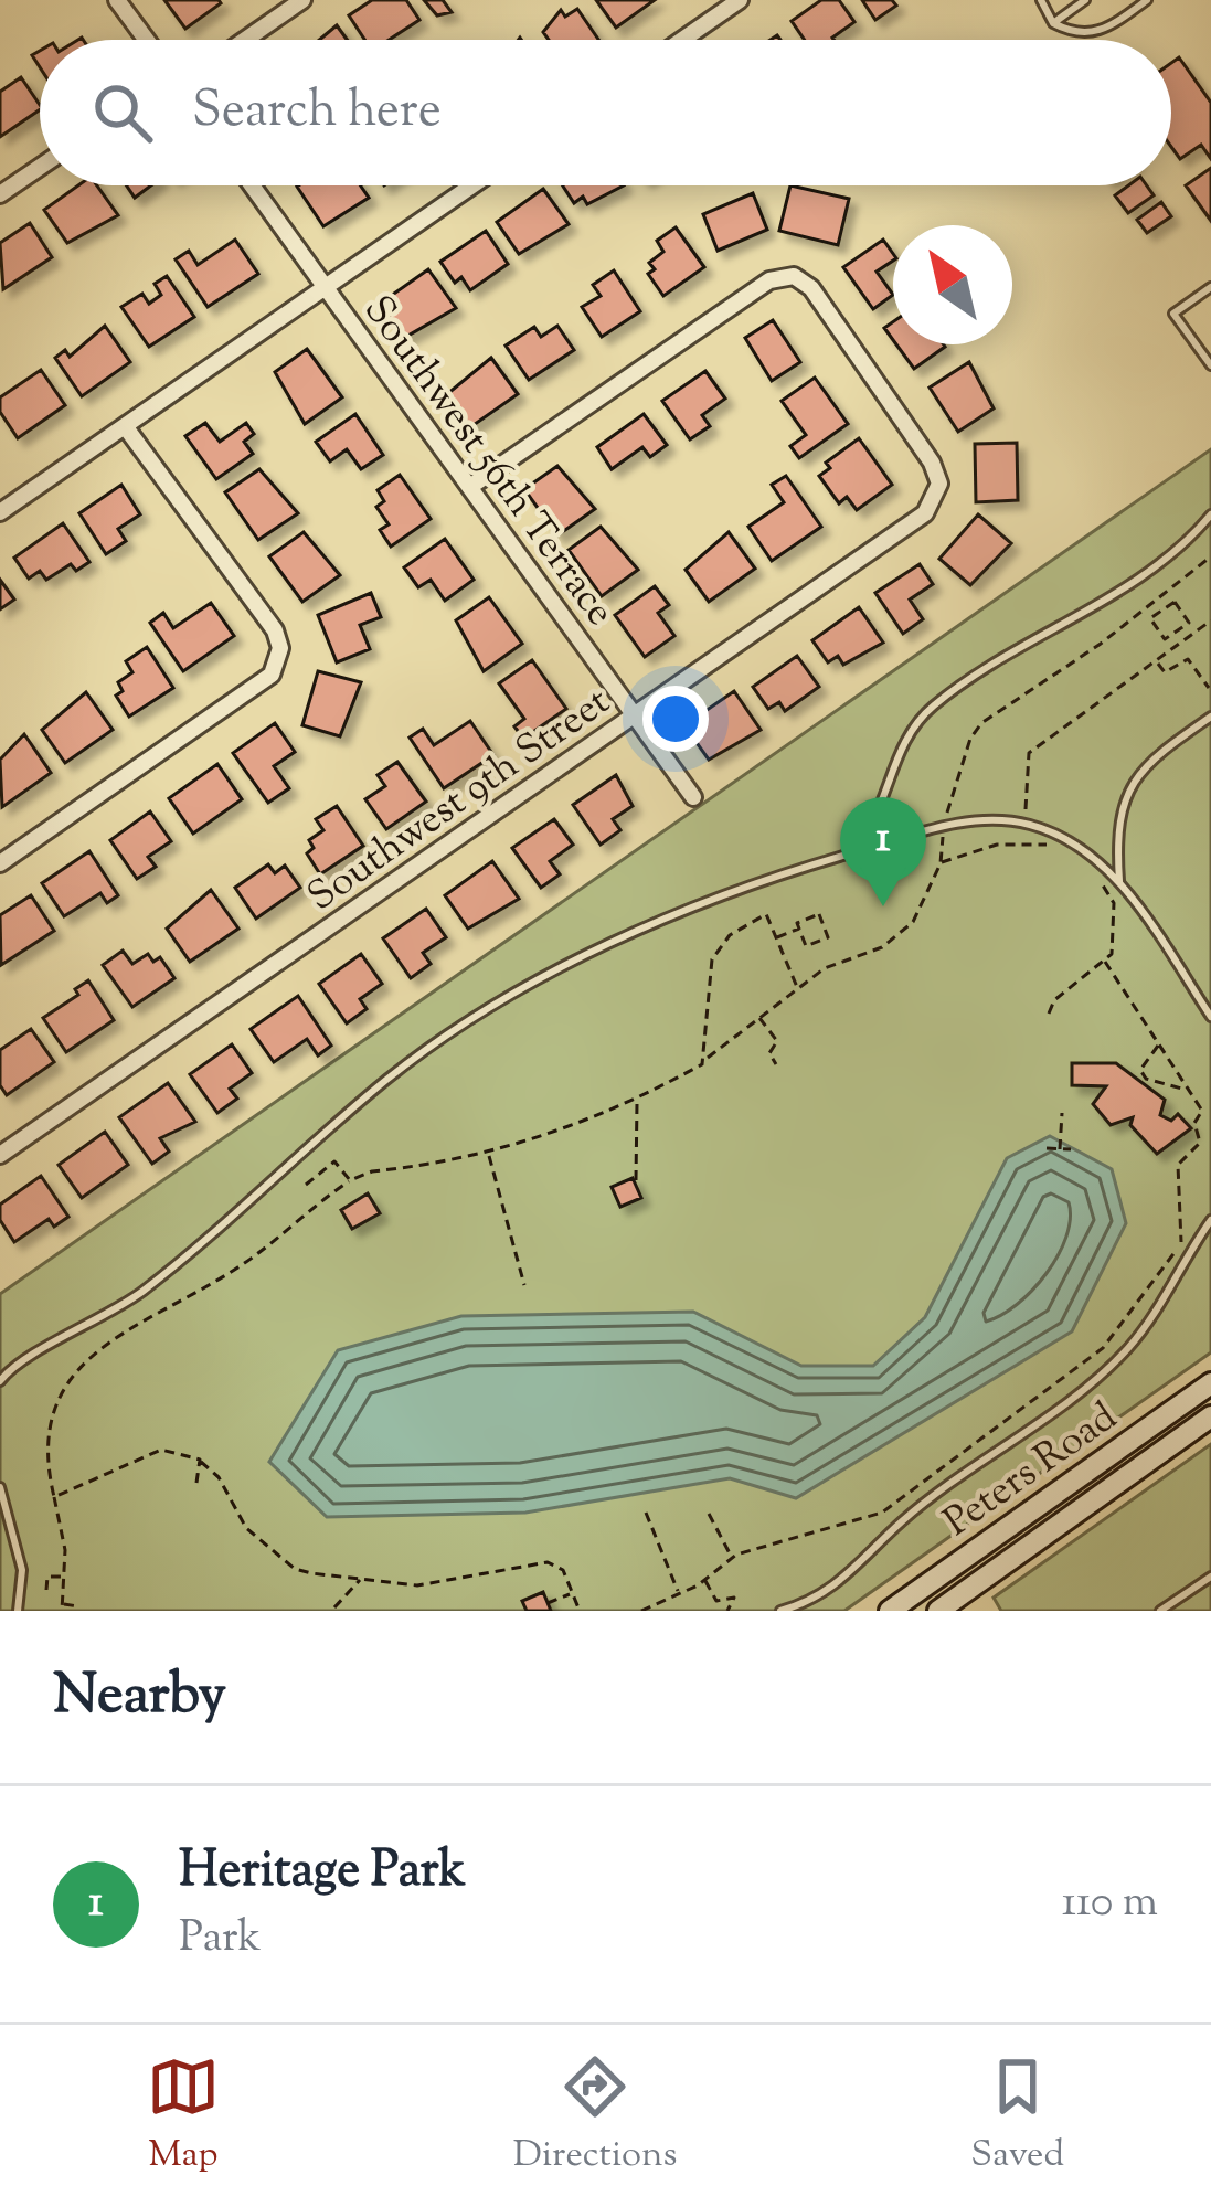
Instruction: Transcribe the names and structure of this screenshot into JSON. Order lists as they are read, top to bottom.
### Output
{
  "streets": {
    "main road": ["Peters Road"],
    "street": ["Southwest 56th Terrace", "Southwest 9th Street"]
  },
  "crossings": [
    ["Southwest 56th Terrace", "Southwest 9th Street"]
  ],
  "north": "top left",
  "page": {
    "search": "Search here",
    "pins": "1",
    "heading": "Nearby",
    "list": [
      {
        "mark": "1",
        "name": "Heritage Park",
        "note": "Park",
        "value": "110 m"
      }
    ],
    "nav": ["Map", "Directions", "Saved"]
  }
}
